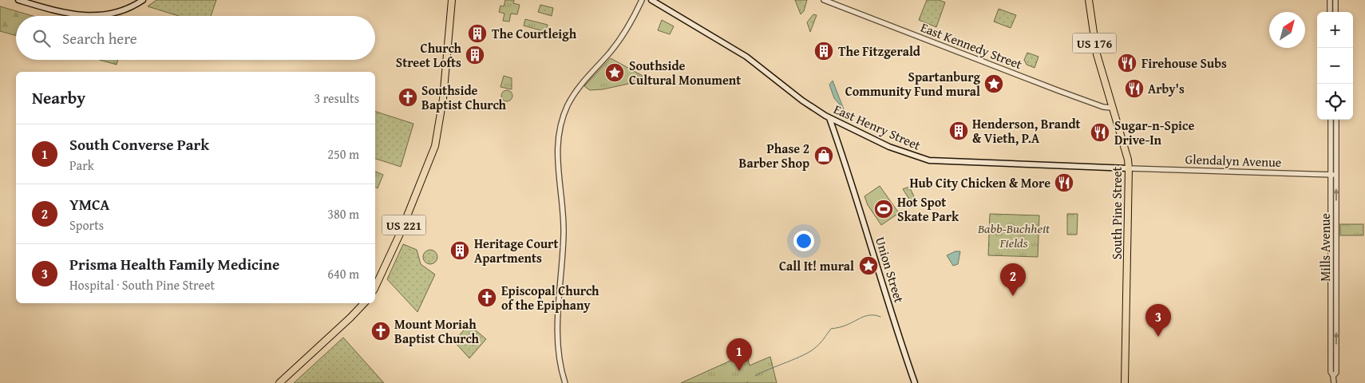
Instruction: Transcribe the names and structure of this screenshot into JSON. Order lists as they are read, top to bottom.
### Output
{
  "streets": {
    "main road": [
      "US 176",
      "East Henry Street",
      "South Pine Street",
      "US 221",
      "Union Street"
    ],
    "street": ["East Kennedy Street", "Glendalyn Avenue", "Mills Avenue"]
  },
  "crossings": [
    ["East Kennedy Street", "South Pine Street"],
    ["East Henry Street", "Glendalyn Avenue"],
    ["East Henry Street", "South Pine Street"],
    ["East Henry Street", "Union Street"],
    ["Glendalyn Avenue", "South Pine Street"],
    ["Glendalyn Avenue", "Mills Avenue"]
  ],
  "parks": ["Babb-Buchheit Fields"],
  "places": {
    "building": [
      "The Courtleigh",
      "The Fitzgerald",
      "Church Street Lofts",
      "Henderson, Brandt & Vieth, P.A",
      "Heritage Court Apartments"
    ],
    "restaurant": [
      "Firehouse Subs",
      "Arby's",
      "Sugar-n-Spice Drive-In",
      "Hub City Chicken & More"
    ],
    "place": ["Southside Cultural Monument", "Spartanburg Community Fund mural", "Call It! mural"],
    "church": ["Southside Baptist Church", "Episcopal Church of the Epiphany", "Mount Moriah Baptist Church"],
    "shop": ["Phase 2 Barber Shop"],
    "sports": ["Hot Spot Skate Park"]
  },
  "north": "top right",
  "page": {
    "map_buttons": ["+", "−"],
    "search": "Search here",
    "heading": ["Nearby", "3 results"],
    "list": [
      {
        "mark": "1",
        "name": "South Converse Park",
        "note": "Park",
        "value": "250 m"
      },
      {
        "mark": "2",
        "name": "YMCA",
        "note": "Sports",
        "value": "380 m"
      },
      {
        "mark": "3",
        "name": "Prisma Health Family Medicine",
        "note": "Hospital · South Pine Street",
        "value": "640 m"
      }
    ],
    "pins": ["2", "3", "1"]
  }
}
